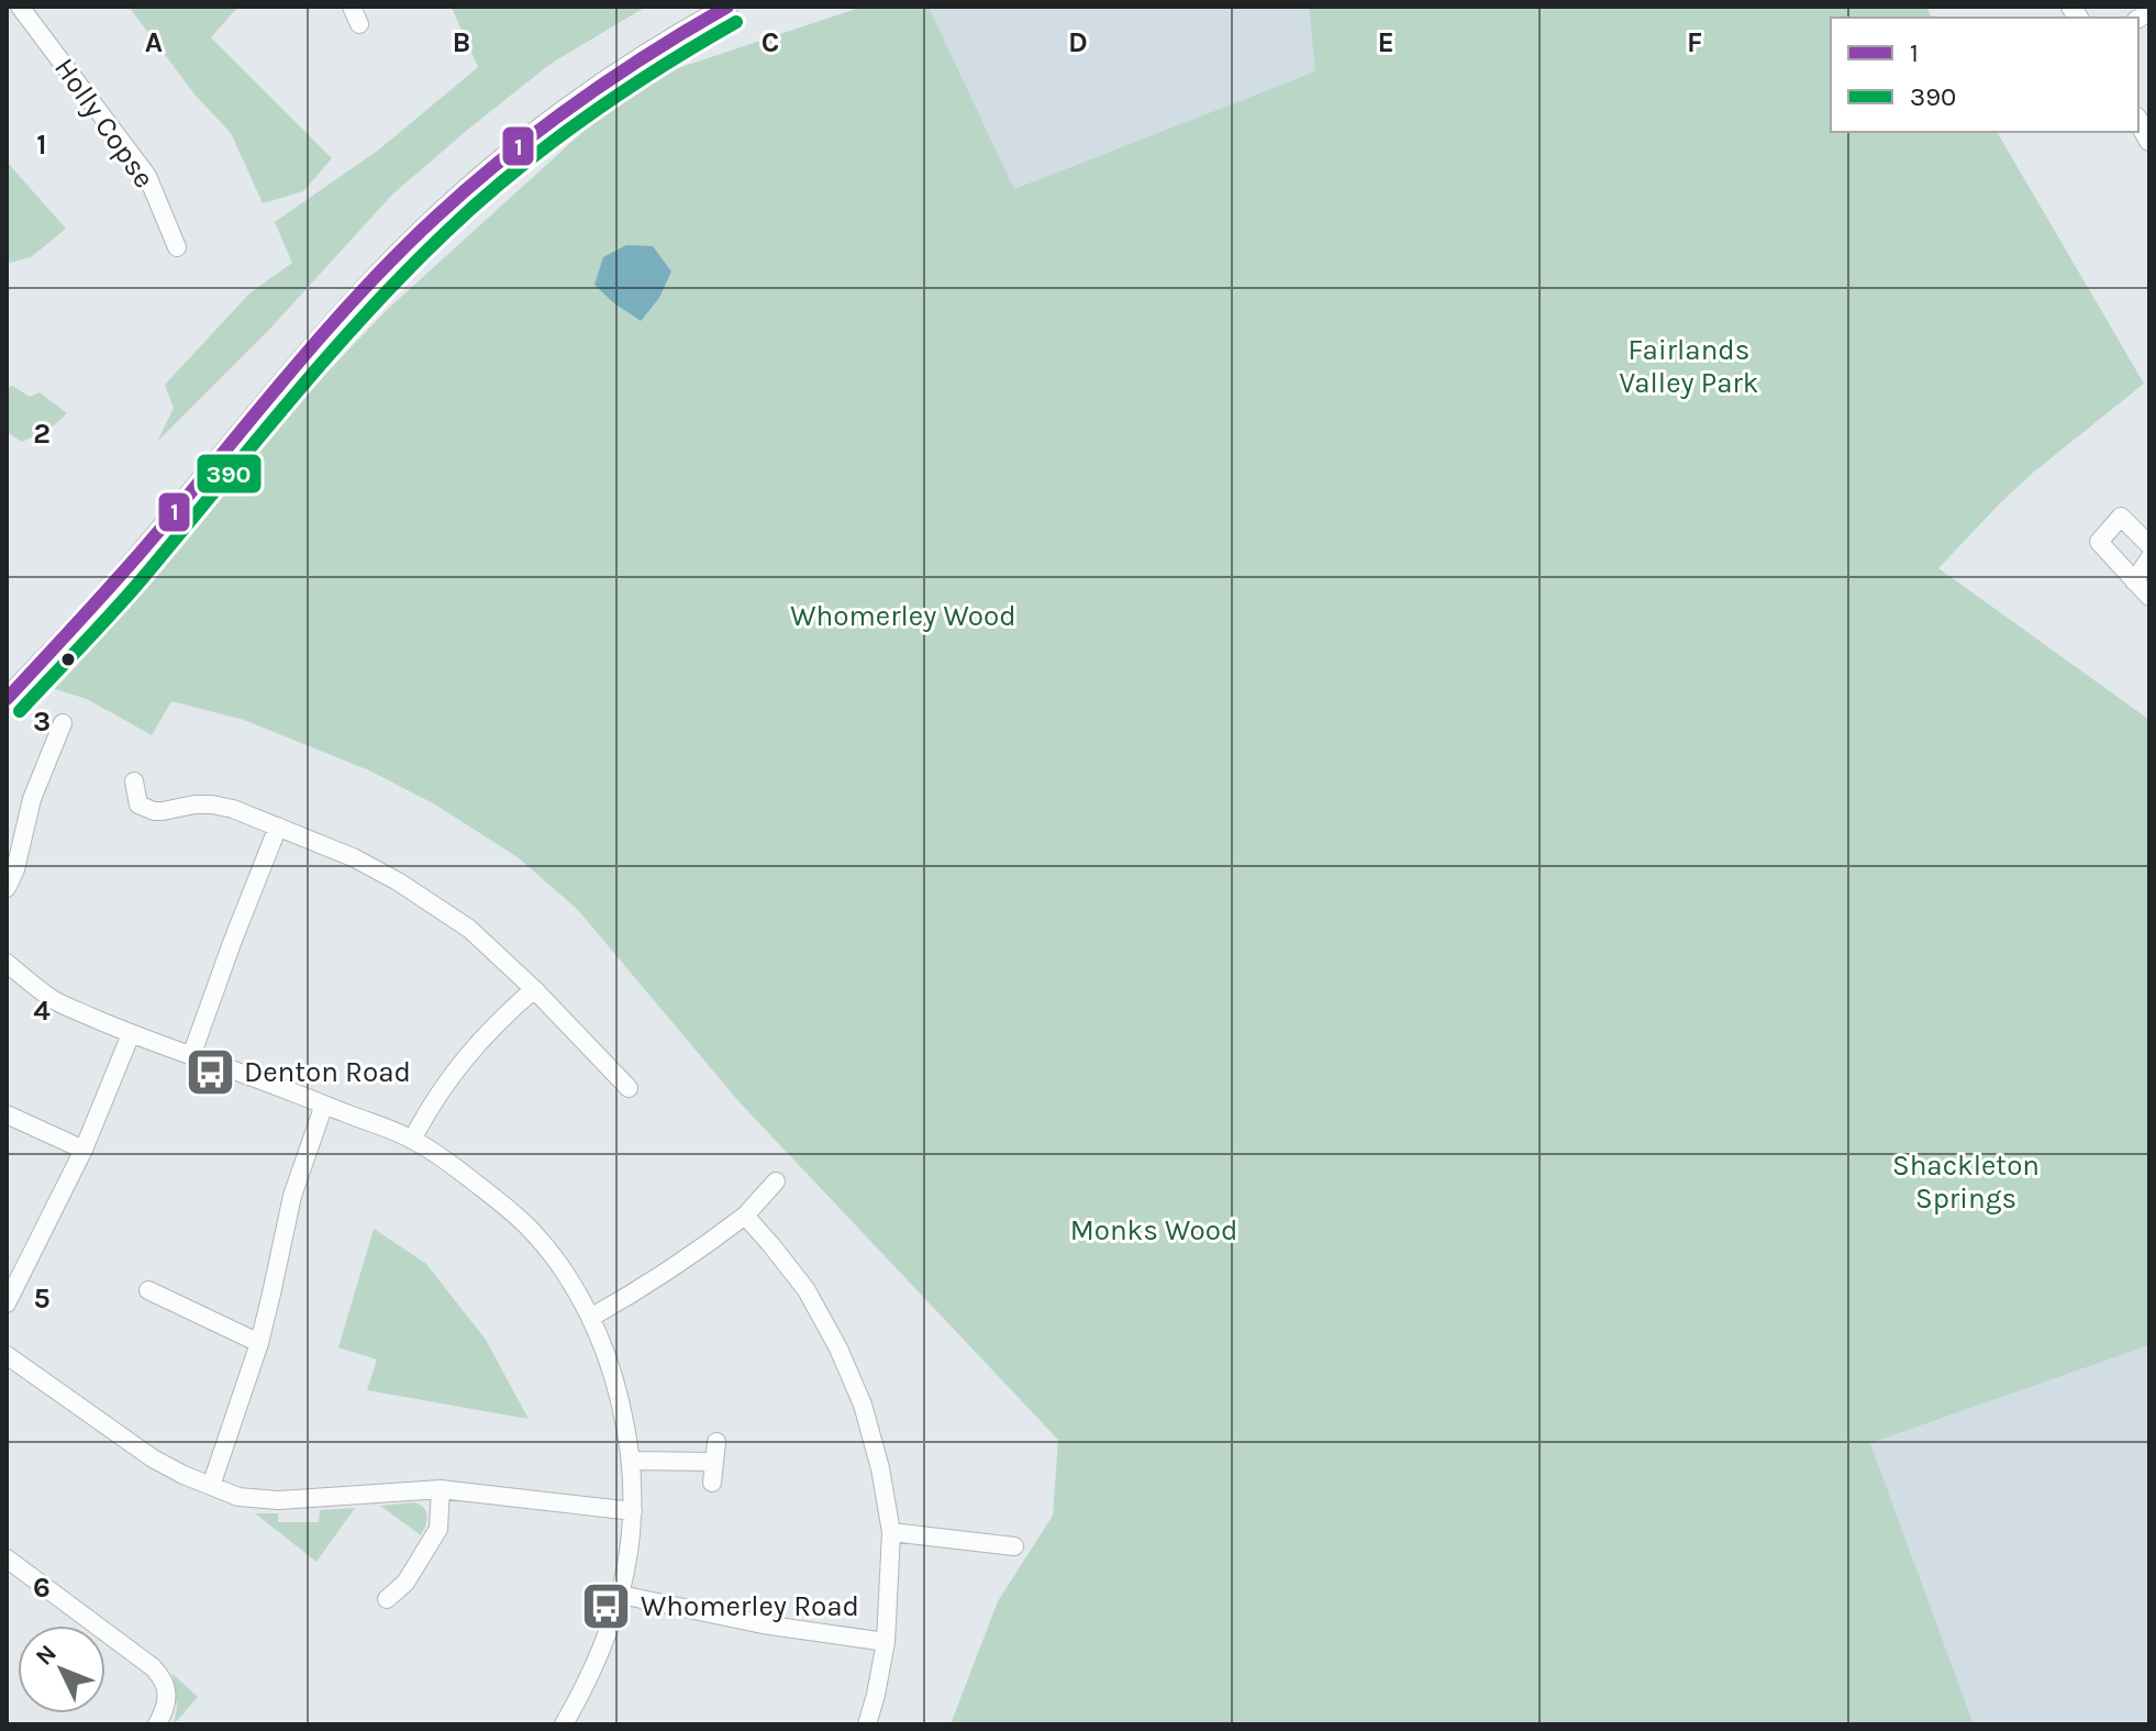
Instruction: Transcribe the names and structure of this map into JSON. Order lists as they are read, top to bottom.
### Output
{
  "streets": {
    "street": ["Holly Copse"]
  },
  "parks": [
    "Fairlands Valley Park",
    "Whomerley Wood",
    "Shackleton Springs",
    "Monks Wood"
  ],
  "places": {
    "bus stop": ["Denton Road", "Whomerley Road"]
  },
  "lines": ["transit line 1", "transit line 390"],
  "legend": ["1", "390"],
  "north": "top left",
  "grid": {
    "columns": [
      "A",
      "B",
      "C",
      "D",
      "E",
      "F"
    ],
    "rows": [
      "1",
      "2",
      "3",
      "4",
      "5",
      "6"
    ]
  }
}
